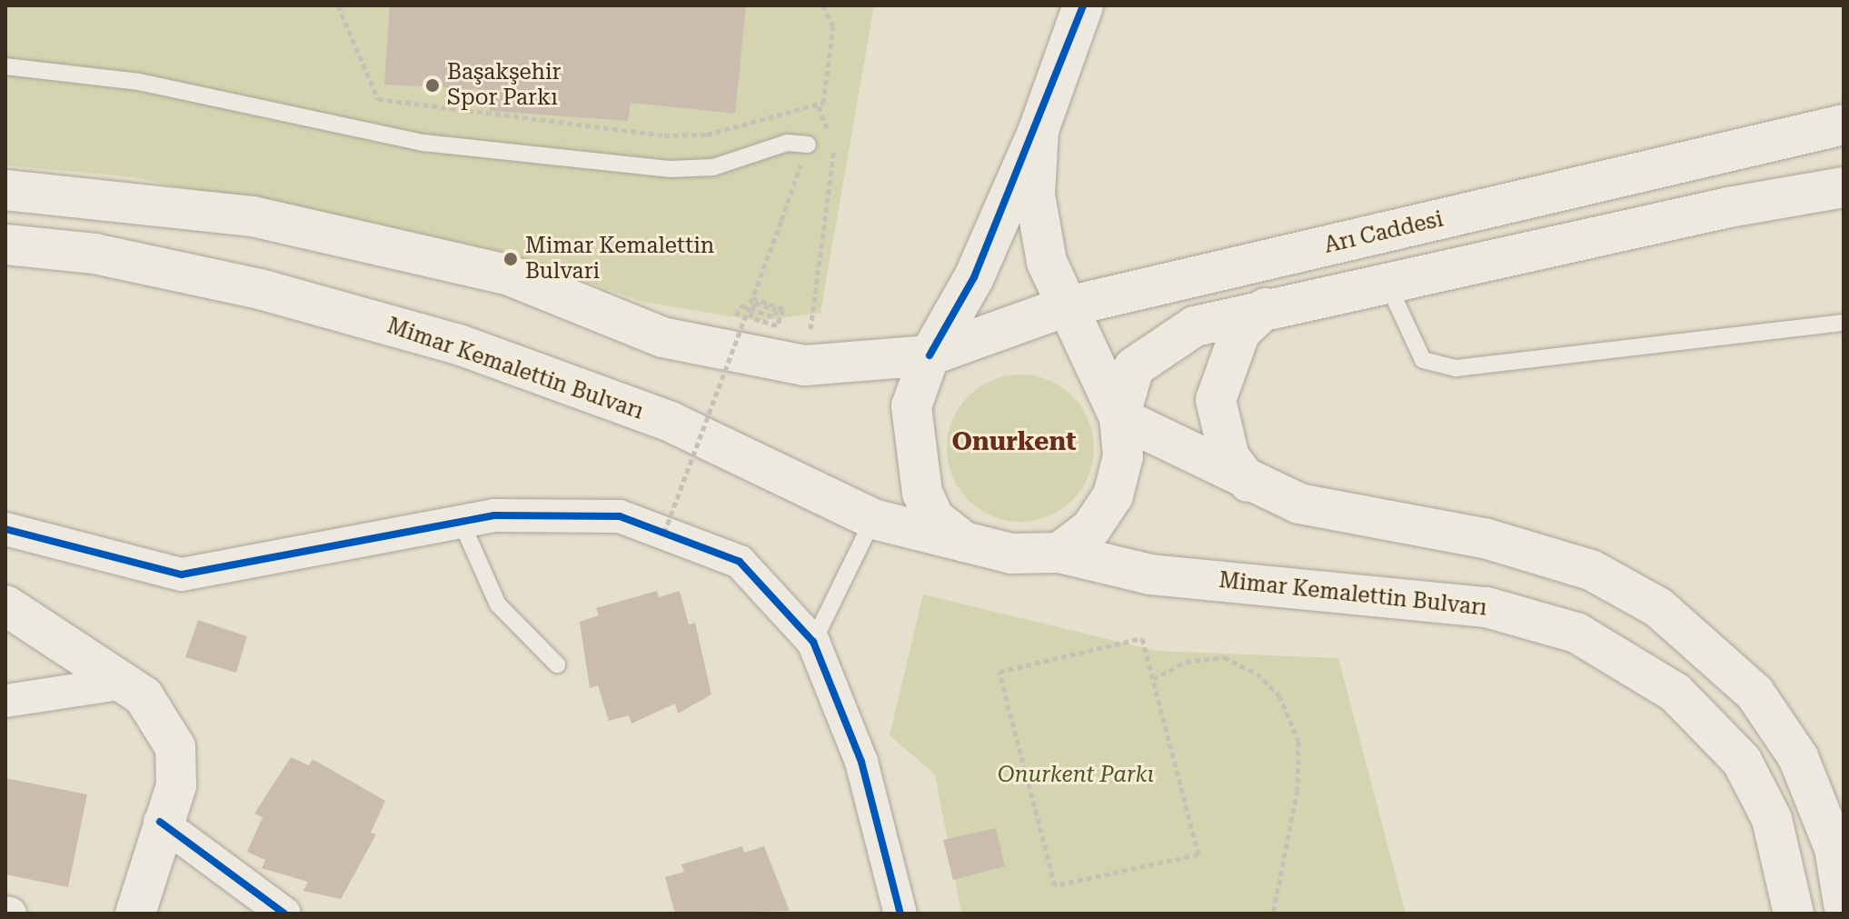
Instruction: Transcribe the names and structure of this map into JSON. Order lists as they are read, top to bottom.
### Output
{
  "streets": {
    "main road": ["Arı Caddesi", "Mimar Kemalettin Bulvarı"]
  },
  "crossings": [
    ["Arı Caddesi", "Mimar Kemalettin Bulvarı"]
  ],
  "districts": ["Onurkent"],
  "parks": ["Onurkent Parkı"],
  "places": ["Başakşehir Spor Parkı", "Mimar Kemalettin Bulvari"]
}
